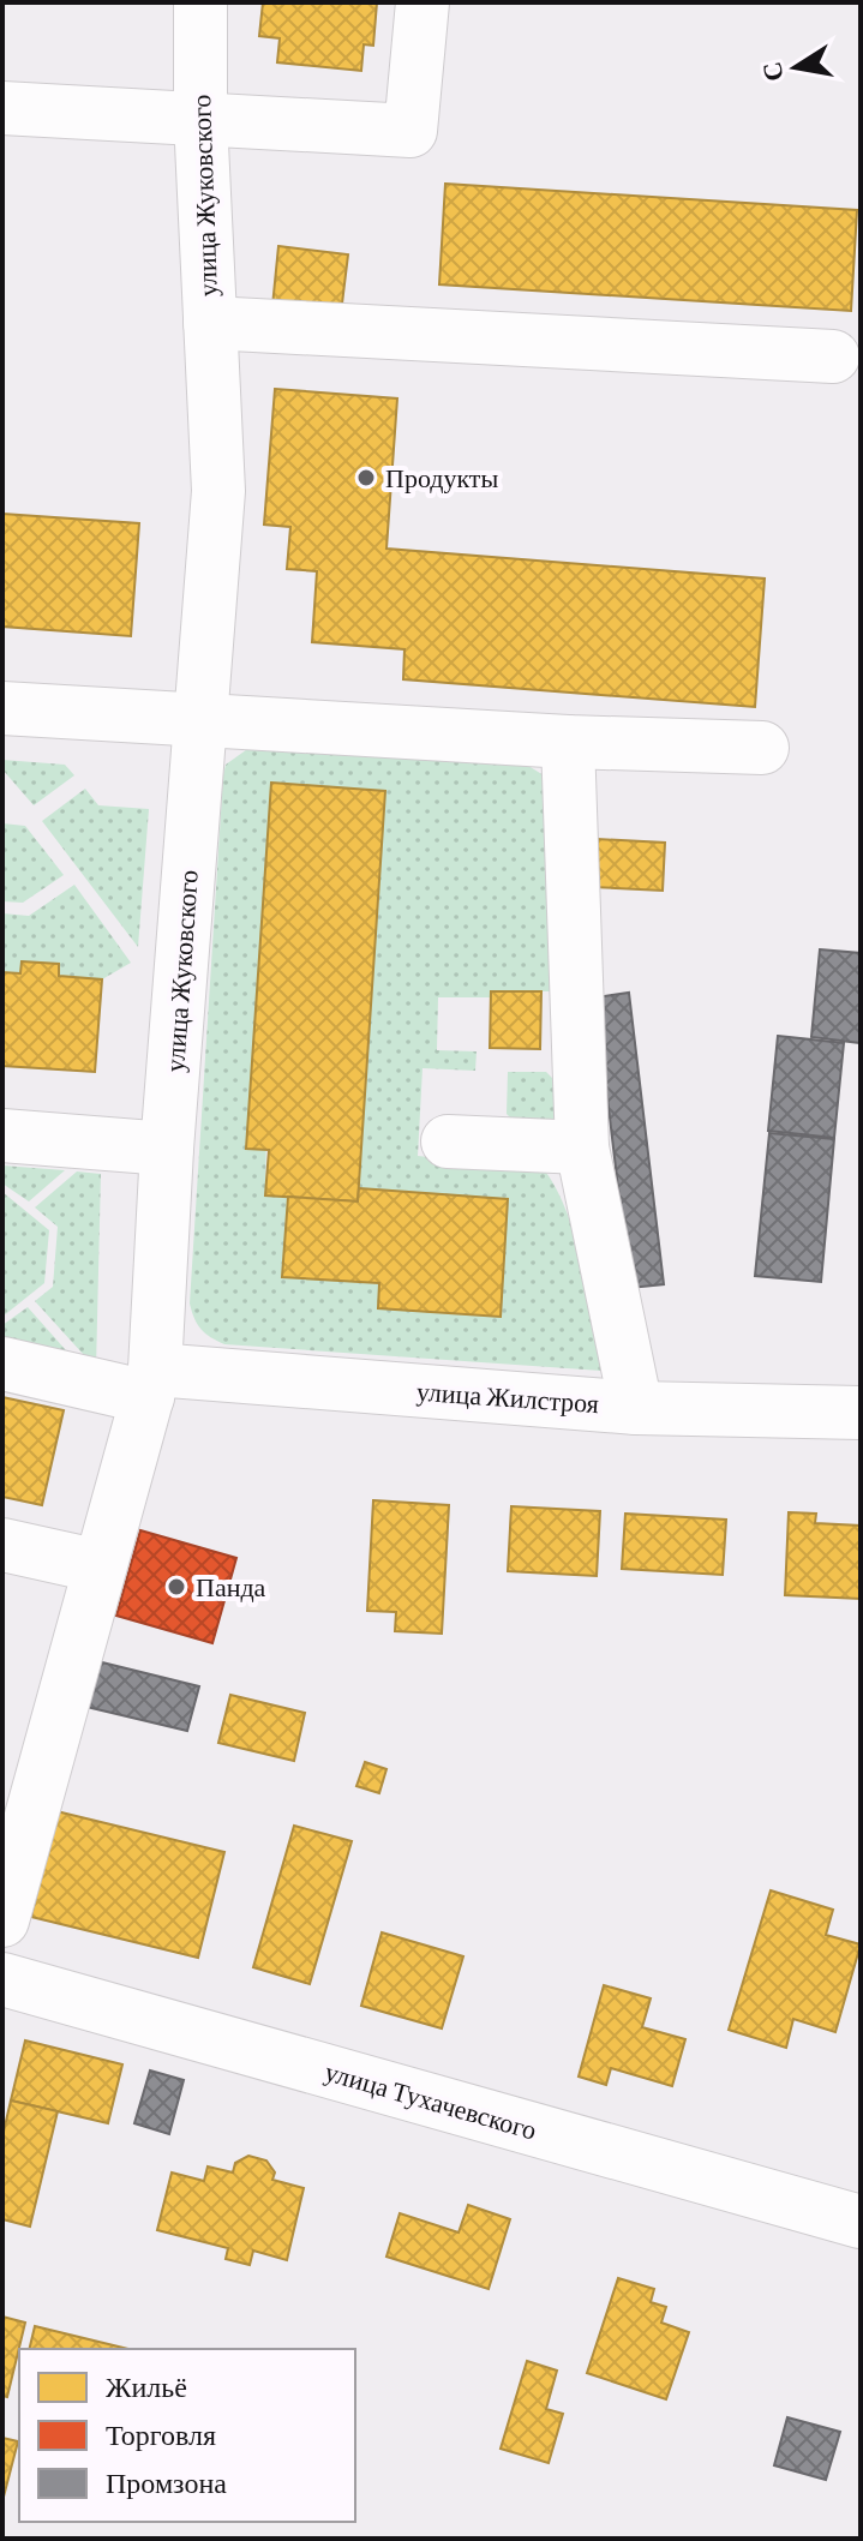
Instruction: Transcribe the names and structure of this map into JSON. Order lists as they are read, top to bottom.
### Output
{
  "streets": {
    "street": ["улица Жуковского", "улица Жилстроя", "улица Тухачевского"]
  },
  "crossings": [
    ["улица Жуковского", "улица Жилстроя"]
  ],
  "places": ["Продукты", "Панда"],
  "legend": ["Жильё", "Торговля", "Промзона"],
  "north": "left"
}
